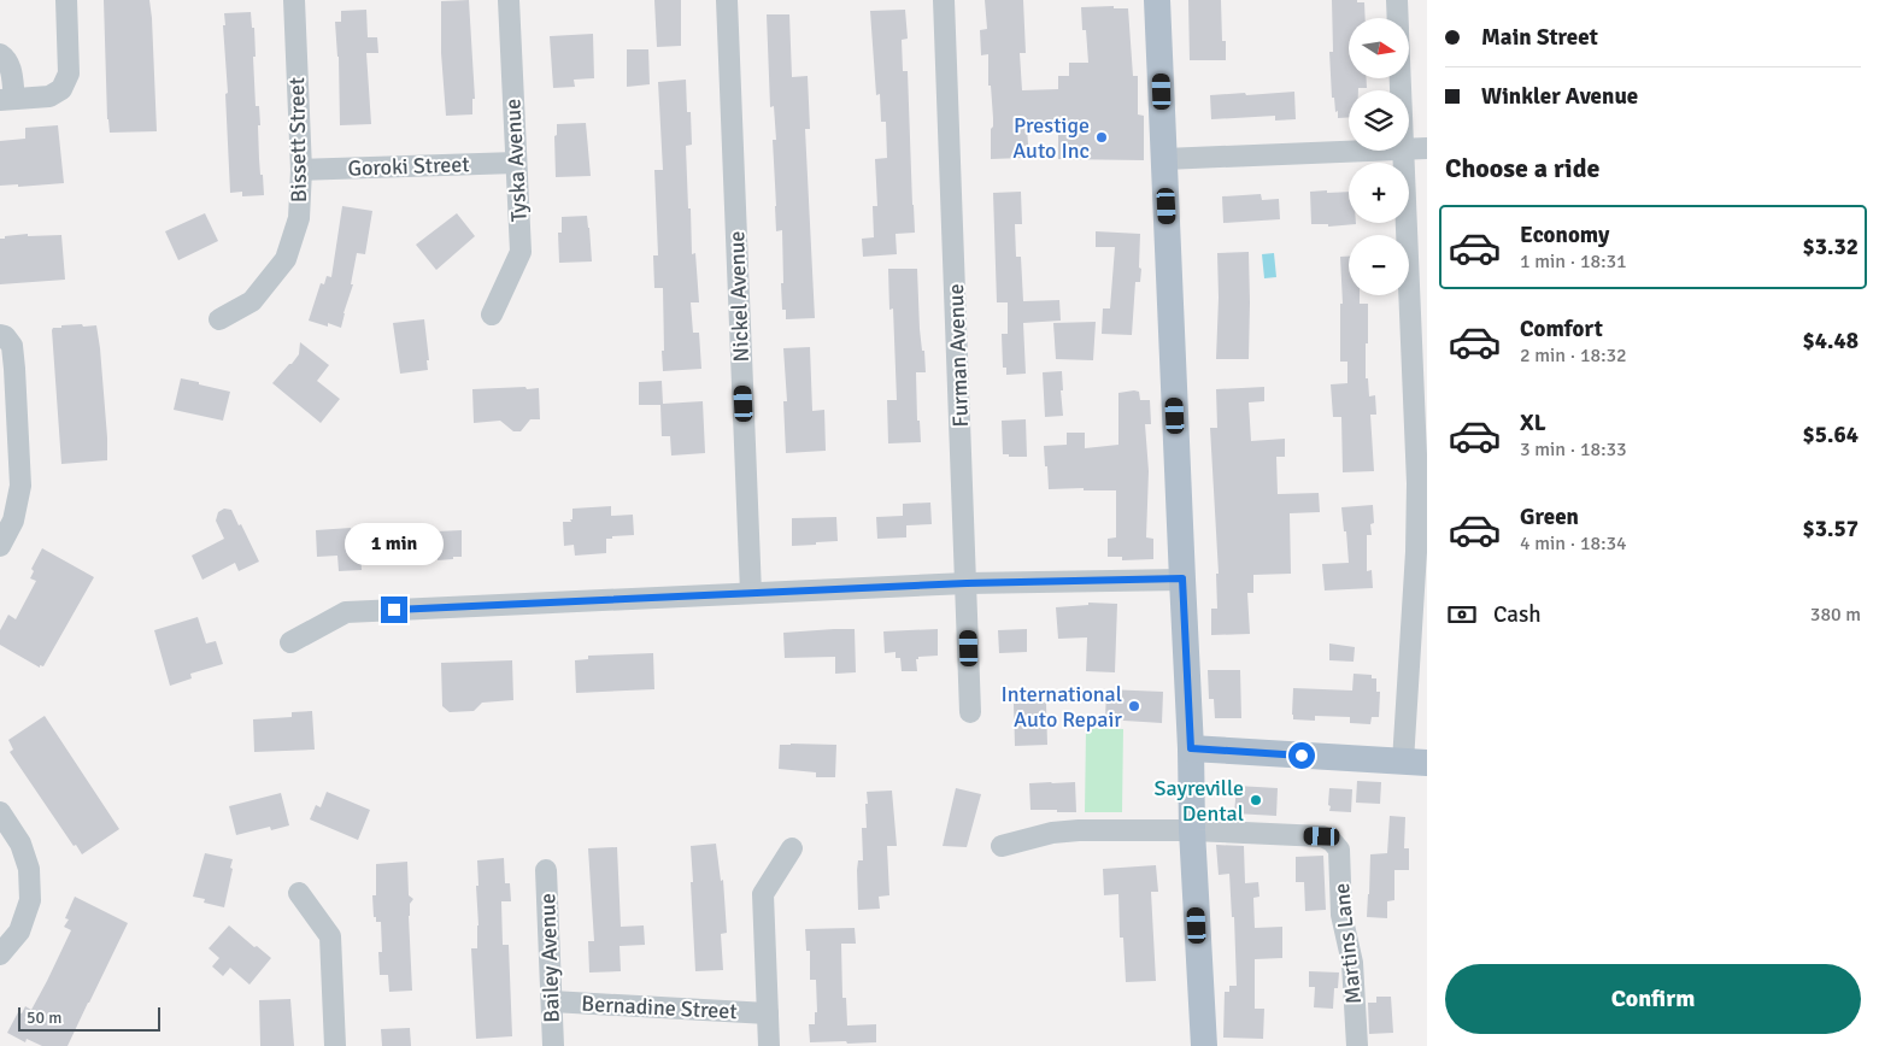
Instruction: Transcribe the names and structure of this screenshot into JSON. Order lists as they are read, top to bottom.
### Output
{
  "streets": {
    "street": [
      "Bissett Street",
      "Tyska Avenue",
      "Goroki Street",
      "Nickel Avenue",
      "Furman Avenue",
      "Martins Lane",
      "Bailey Avenue",
      "Bernadine Street"
    ]
  },
  "crossings": [
    ["Bissett Street", "Goroki Street"],
    ["Tyska Avenue", "Goroki Street"],
    ["Bailey Avenue", "Bernadine Street"]
  ],
  "places": ["Prestige Auto Inc", "International Auto Repair", "Sayreville Dental"],
  "scale_bar": "50 m",
  "north": "right",
  "page": {
    "banner": ["Main Street", "Winkler Avenue"],
    "map_buttons": ["+", "−"],
    "heading": "Choose a ride",
    "list": [
      {
        "name": "Economy",
        "note": "1 min · 18:31",
        "value": "$3.32"
      },
      {
        "name": "Comfort",
        "note": "2 min · 18:32",
        "value": "$4.48"
      },
      {
        "name": "XL",
        "note": "3 min · 18:33",
        "value": "$5.64"
      },
      {
        "name": "Green",
        "note": "4 min · 18:34",
        "value": "$3.57"
      }
    ],
    "bubble": "1 min",
    "pay": ["Cash", "380 m"],
    "buttons": "Confirm",
    "scale": "50 m"
  }
}
